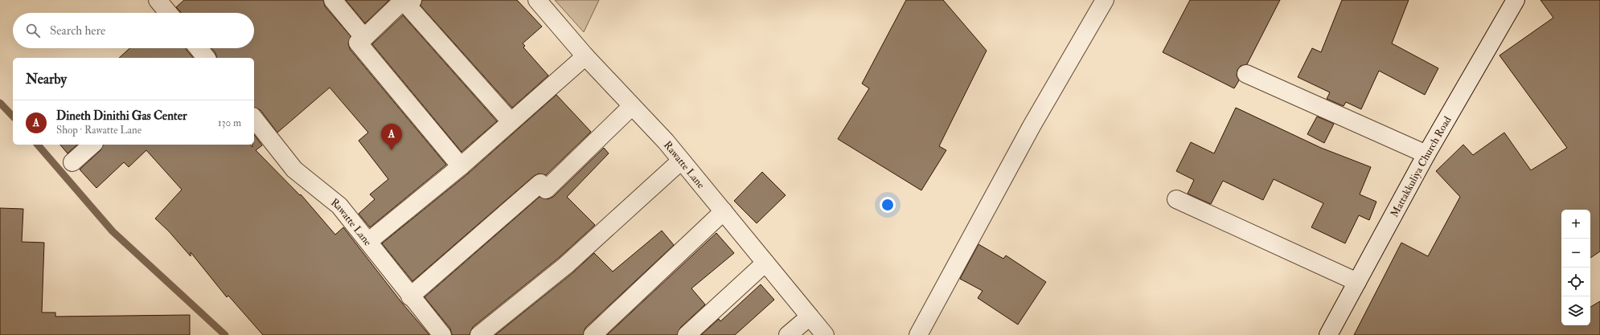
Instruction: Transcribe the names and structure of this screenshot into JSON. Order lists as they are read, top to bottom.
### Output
{
  "streets": {
    "street": ["Rawatte Lane", "Mattakkuliya Church Road"]
  },
  "page": {
    "search": "Search here",
    "heading": "Nearby",
    "list": [
      {
        "mark": "A",
        "name": "Dineth Dinithi Gas Center",
        "note": "Shop · Rawatte Lane",
        "value": "130 m"
      }
    ],
    "pins": "A",
    "map_buttons": ["+", "−"]
  }
}
